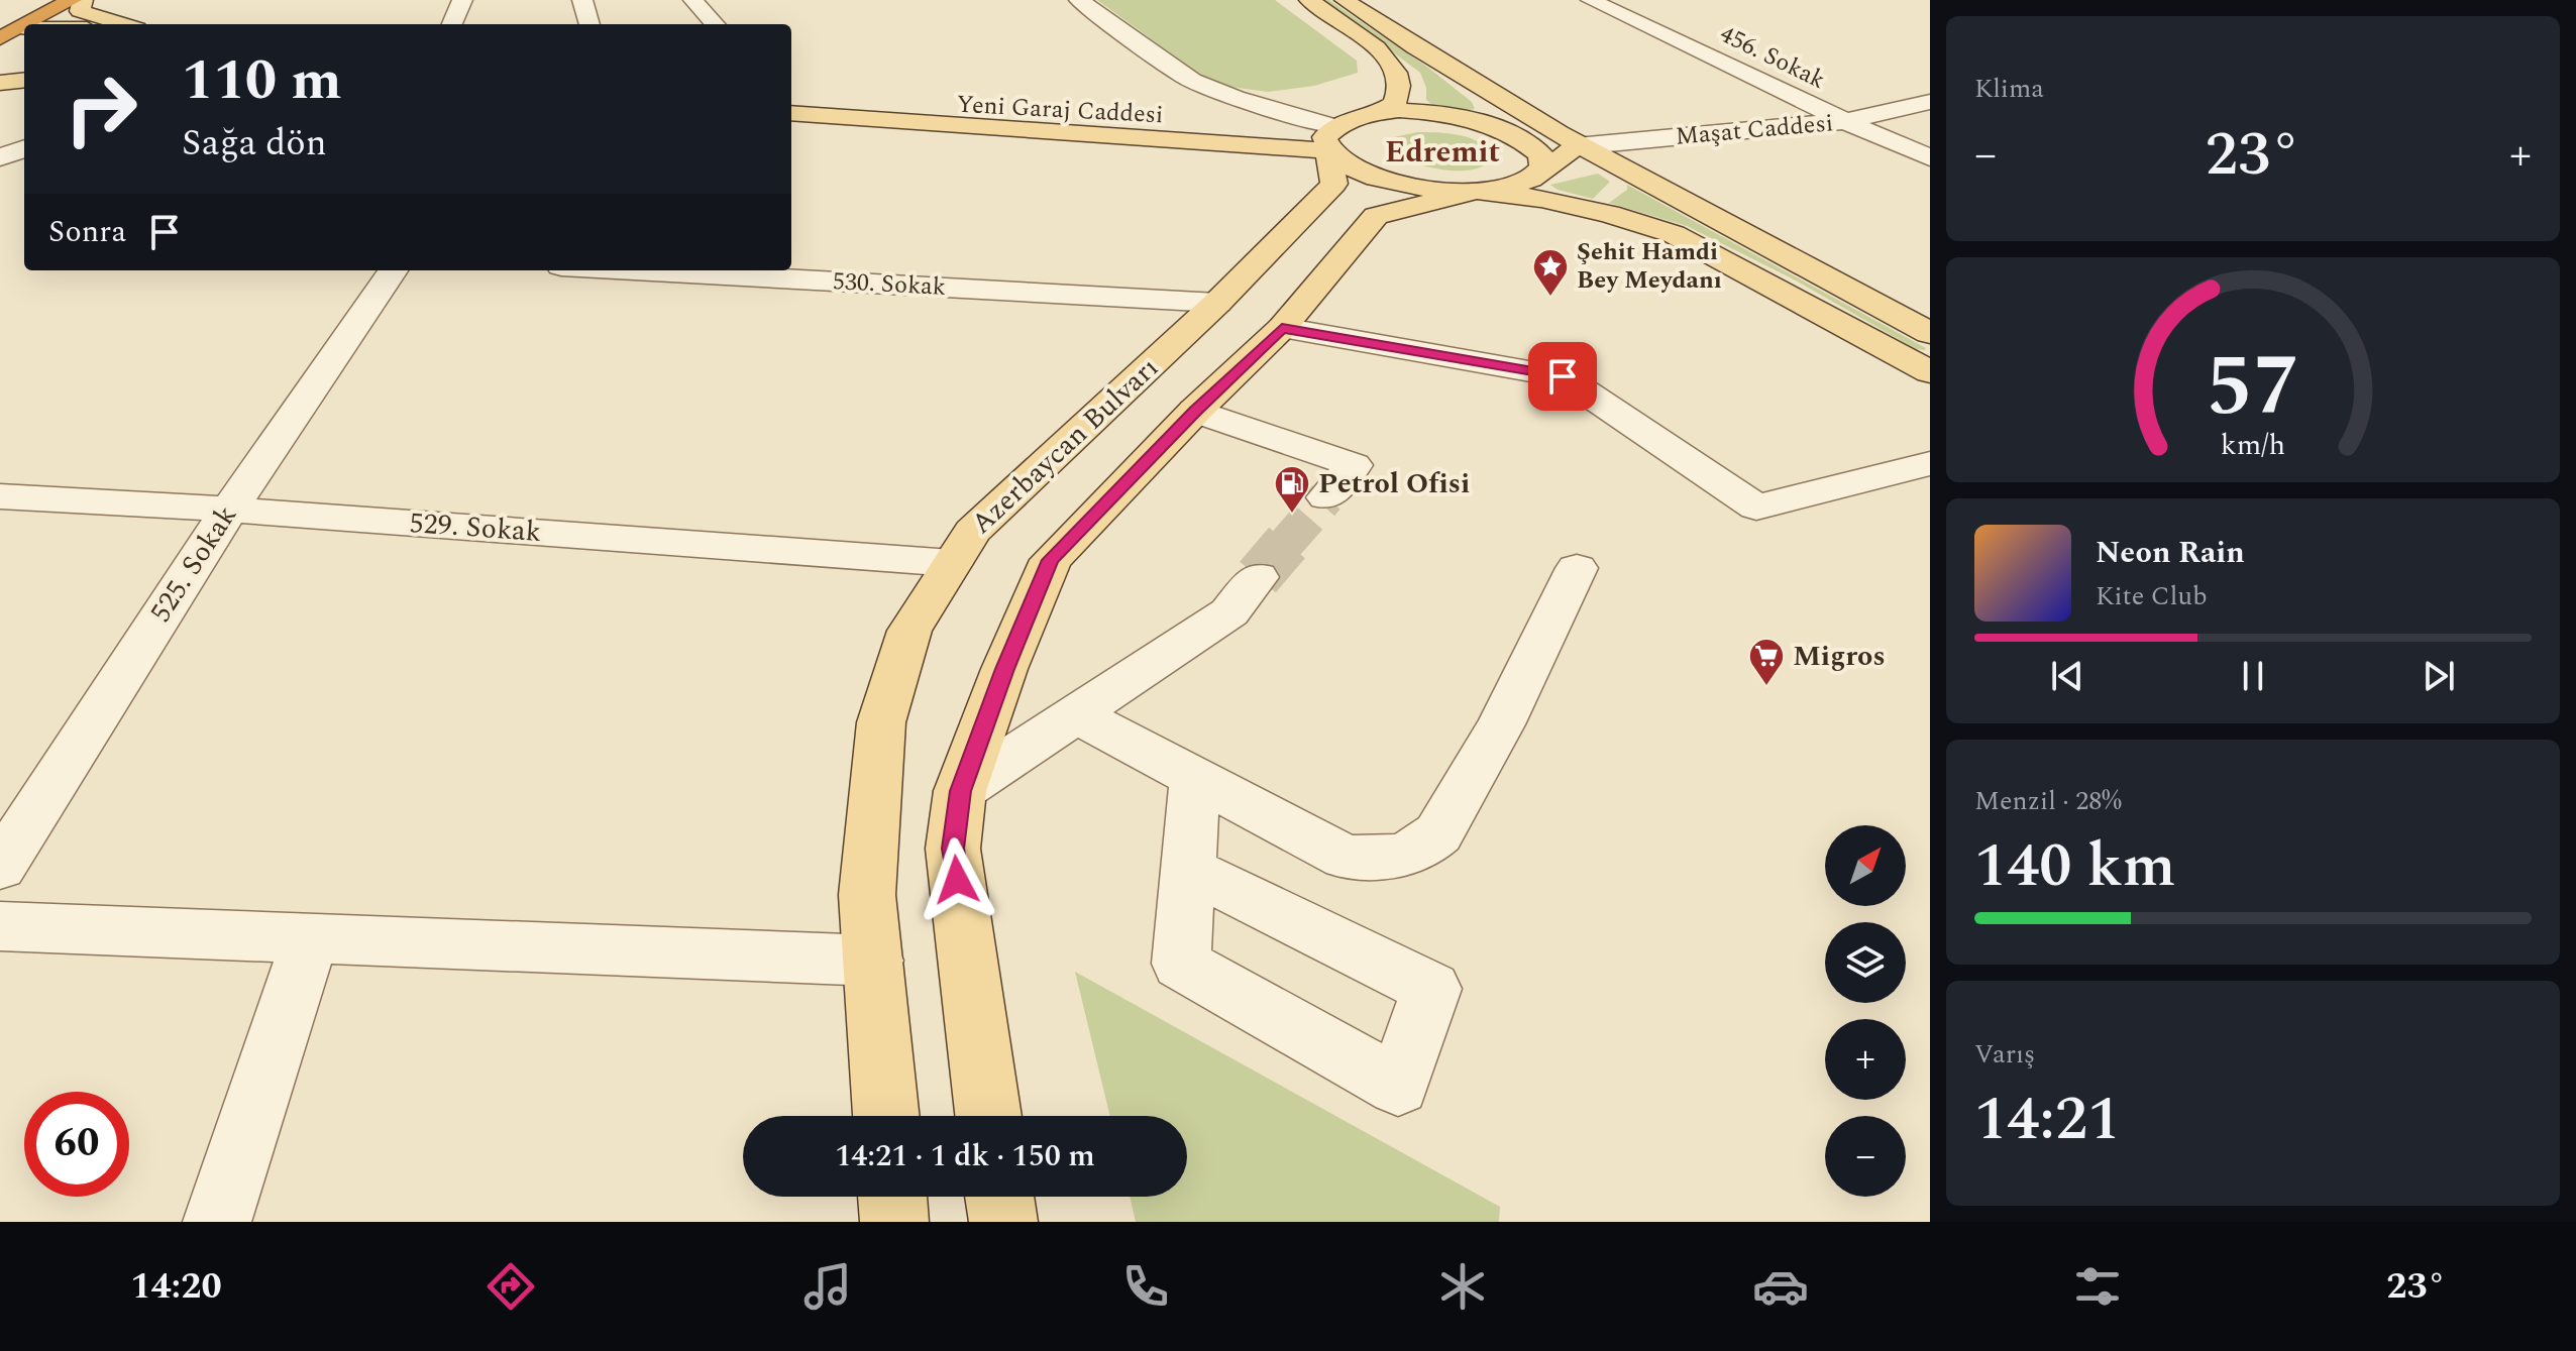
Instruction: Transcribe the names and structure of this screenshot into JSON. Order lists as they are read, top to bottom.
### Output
{
  "streets": {
    "main road": ["Yeni Garaj Caddesi", "Azerbaycan Bulvarı"],
    "street": [
      "456. Sokak",
      "Maşat Caddesi",
      "530. Sokak",
      "529. Sokak",
      "525. Sokak"
    ]
  },
  "crossings": [
    ["456. Sokak", "Maşat Caddesi"],
    ["Yeni Garaj Caddesi", "Azerbaycan Bulvarı"],
    ["530. Sokak", "Azerbaycan Bulvarı"],
    ["Azerbaycan Bulvarı", "529. Sokak"],
    ["529. Sokak", "525. Sokak"]
  ],
  "districts": ["Edremit"],
  "places": {
    "place": ["Şehit Hamdi Bey Meydanı"],
    "fuel station": ["Petrol Ofisi"],
    "supermarket": ["Migros"]
  },
  "north": "top right",
  "page": {
    "tile": [
      "Klima",
      ["Menzil · 28%", "140 km"],
      ["Varış", "14:21"]
    ],
    "turn": ["110 m", "Sağa dön"],
    "heat": ["−", "23°", "+"],
    "then": "Sonra",
    "song": ["Neon Rain", "Kite Club"],
    "map_buttons": ["+", "−"],
    "limit": "60",
    "trip": "14:21 · 1 dk · 150 m",
    "tabs": ["14:20", "23°"],
    "gauge": ["57", "km/h"]
  }
}
